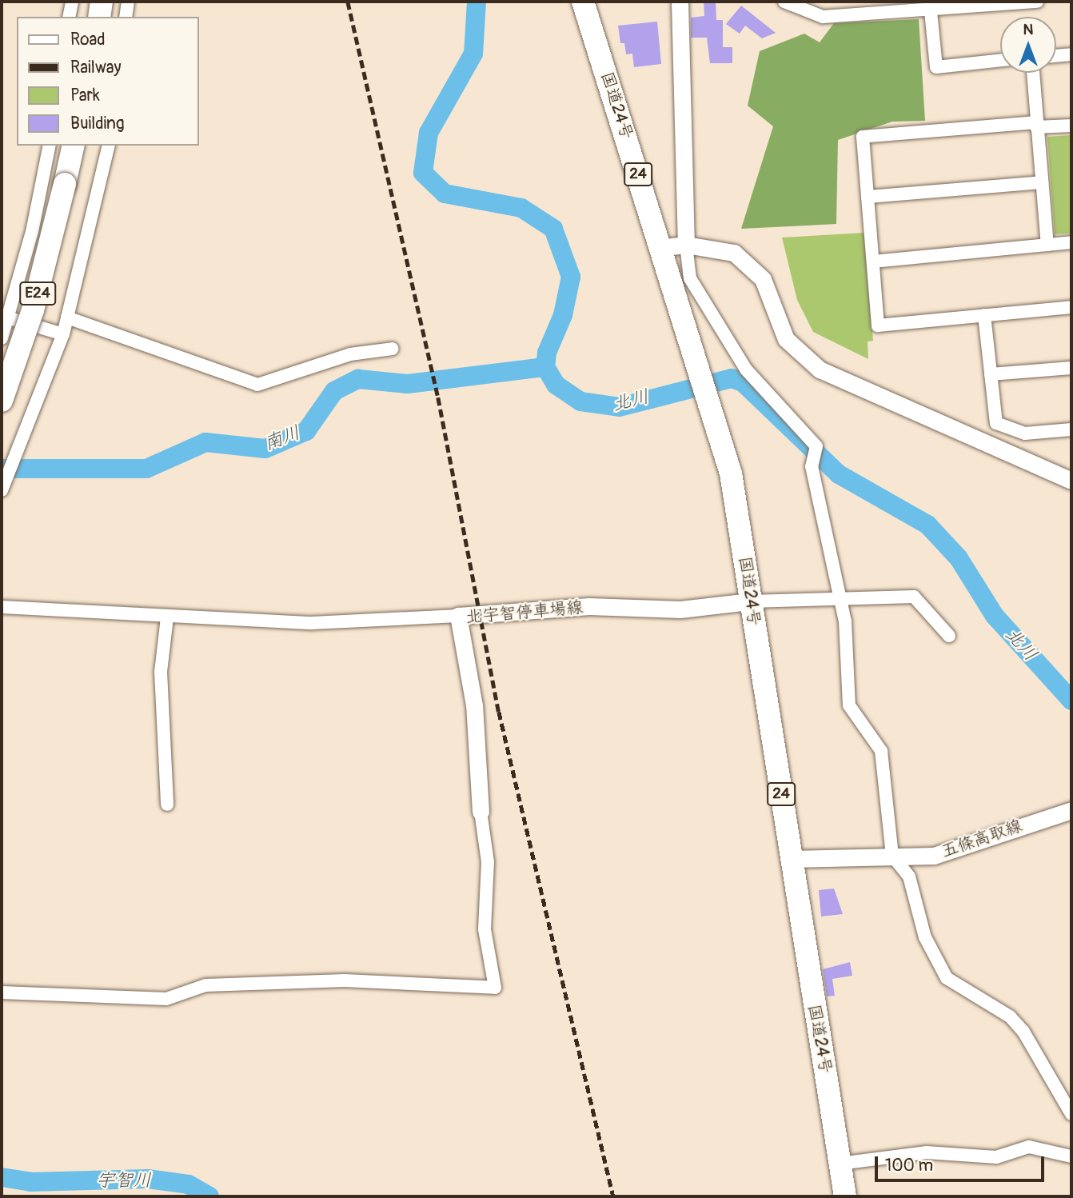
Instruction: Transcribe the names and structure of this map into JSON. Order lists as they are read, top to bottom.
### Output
{
  "streets": {
    "highway": ["国道24号", "24", "E24"],
    "main road": ["北宇智停車場線", "五條高取線"]
  },
  "crossings": [
    ["国道24号", "北宇智停車場線"],
    ["国道24号", "五條高取線"]
  ],
  "water": ["北川", "南川", "宇智川"],
  "legend": [
    "Road",
    "Railway",
    "Park",
    "Building"
  ],
  "scale_bar": "100 m",
  "north": "top"
}
